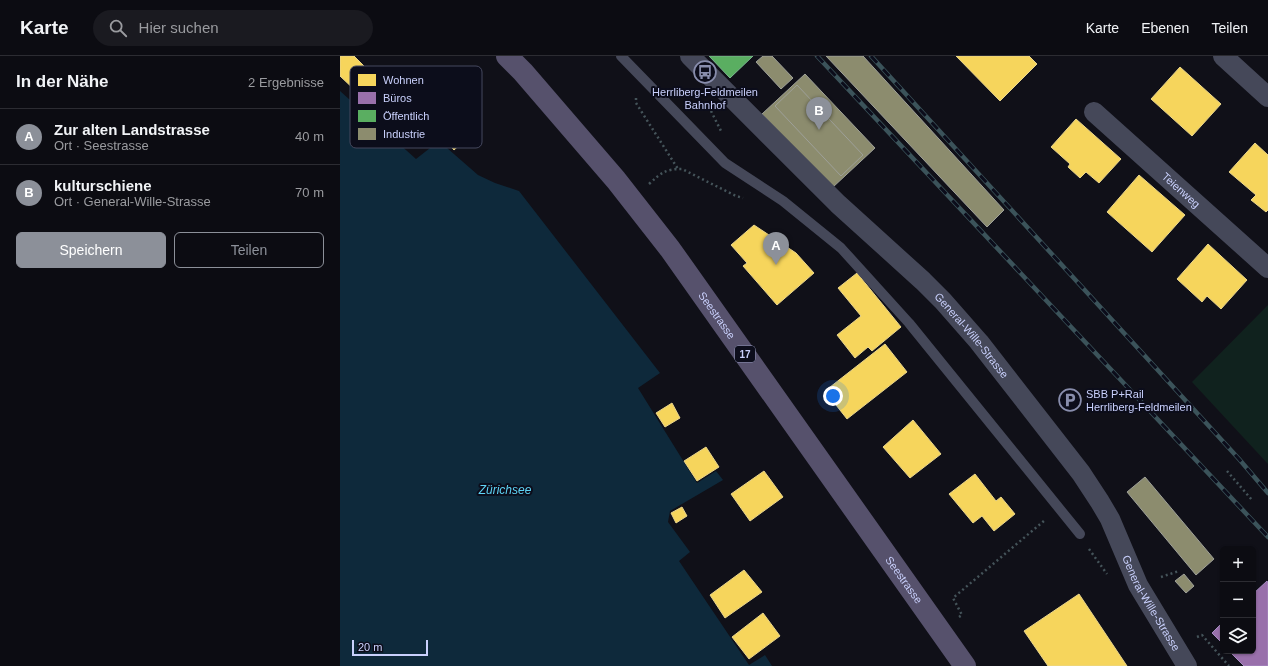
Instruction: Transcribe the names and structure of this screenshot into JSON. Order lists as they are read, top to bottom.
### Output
{
  "streets": {
    "main road": ["Seestrasse", "17"],
    "street": ["Teienweg", "General-Wille-Strasse"]
  },
  "water": ["Zürichsee"],
  "places": {
    "bus stop": ["Herrliberg-Feldmeilen Bahnhof"],
    "parking": ["SBB P+Rail Herrliberg-Feldmeilen"]
  },
  "legend": [
    "Wohnen",
    "Büros",
    "Öffentlich",
    "Industrie"
  ],
  "scale_bar": "20 m",
  "page": {
    "header": "Karte",
    "search": "Hier suchen",
    "nav": ["Karte", "Ebenen", "Teilen"],
    "heading": ["In der Nähe", "2 Ergebnisse"],
    "pins": ["B", "A"],
    "list": [
      {
        "mark": "A",
        "name": "Zur alten Landstrasse",
        "note": "Ort · Seestrasse",
        "value": "40 m"
      },
      {
        "mark": "B",
        "name": "kulturschiene",
        "note": "Ort · General-Wille-Strasse",
        "value": "70 m"
      }
    ],
    "buttons": ["Speichern", "Teilen"],
    "map_buttons": ["+", "−"],
    "scale": "20 m"
  }
}
